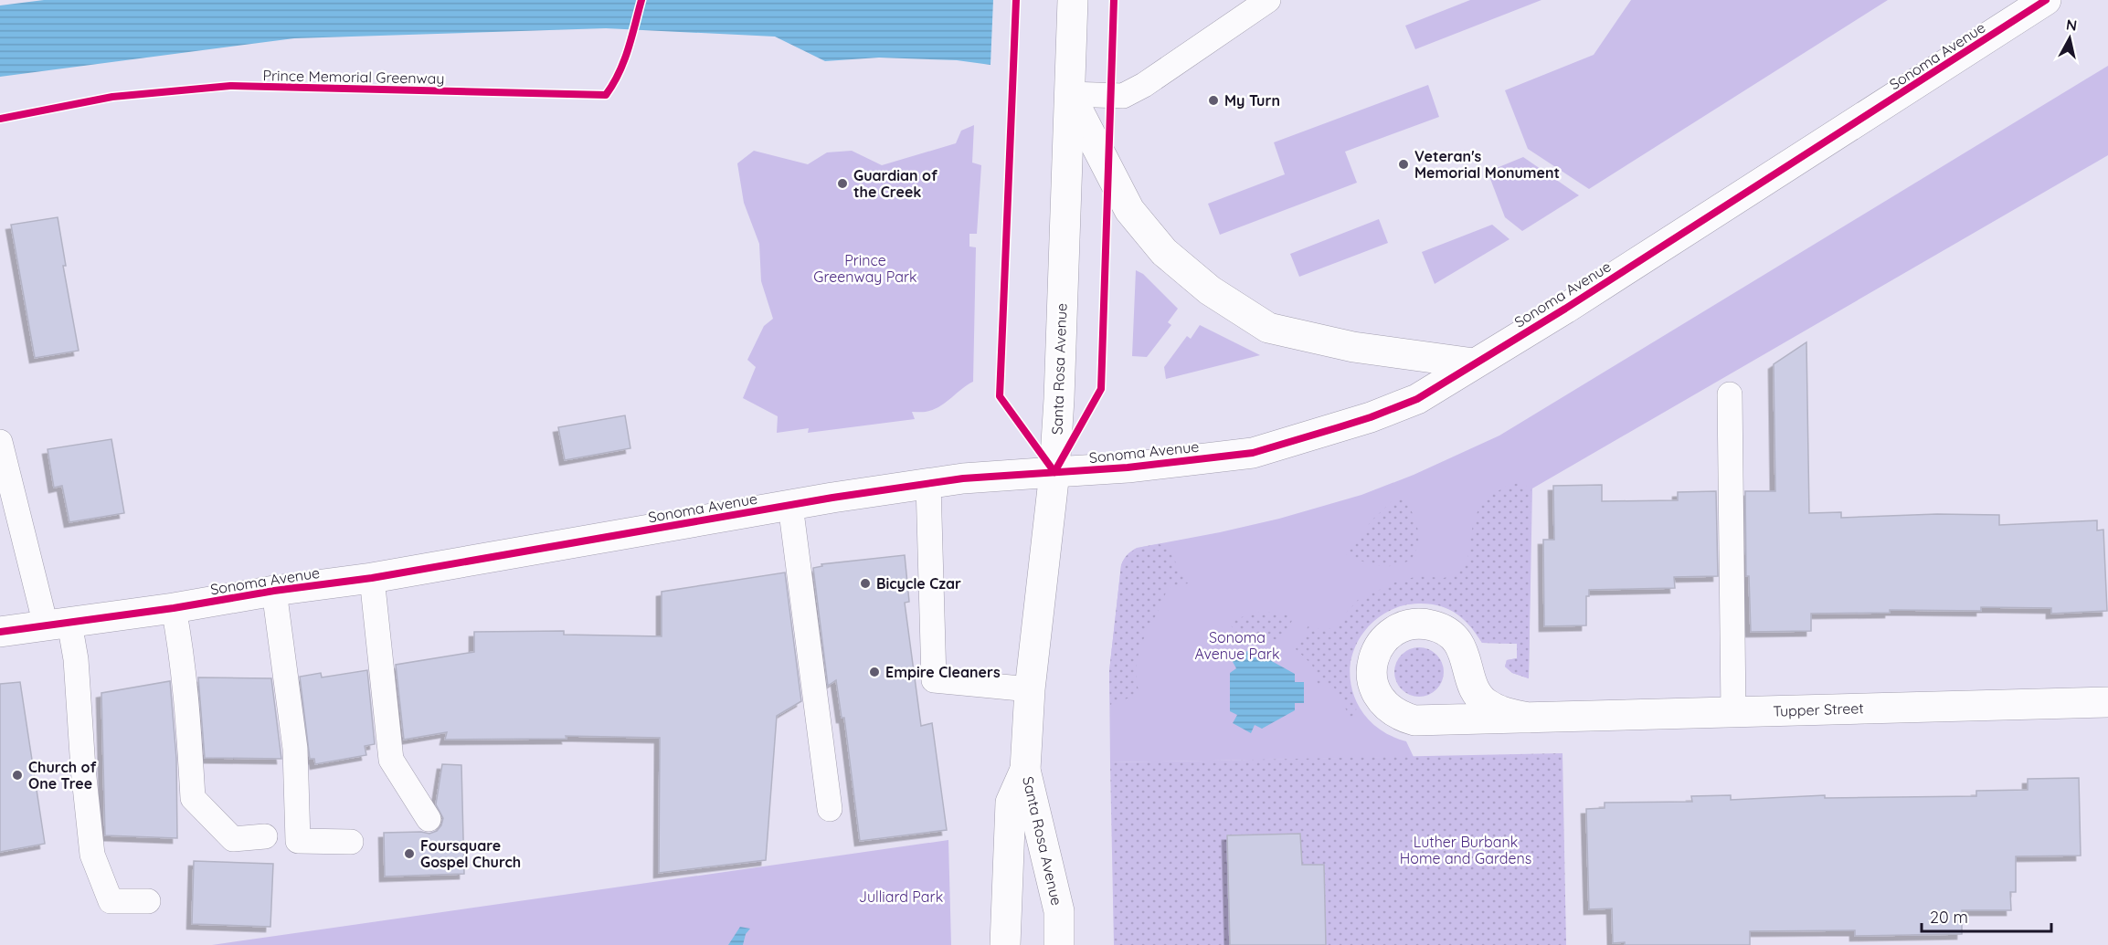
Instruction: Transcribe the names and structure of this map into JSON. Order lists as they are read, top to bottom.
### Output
{
  "streets": {
    "street": ["Sonoma Avenue", "Santa Rosa Avenue", "Tupper Street"],
    "cycle path": ["Prince Memorial Greenway"]
  },
  "crossings": [
    ["Sonoma Avenue", "Santa Rosa Avenue"]
  ],
  "parks": [
    "Prince Greenway Park",
    "Sonoma Avenue Park",
    "Luther Burbank Home and Gardens",
    "Julliard Park"
  ],
  "places": [
    "My Turn",
    "Veteran's Memorial Monument",
    "Guardian of the Creek",
    "Bicycle Czar",
    "Empire Cleaners",
    "Church of One Tree",
    "Foursquare Gospel Church"
  ],
  "scale_bar": "20 m",
  "north": "top"
}
